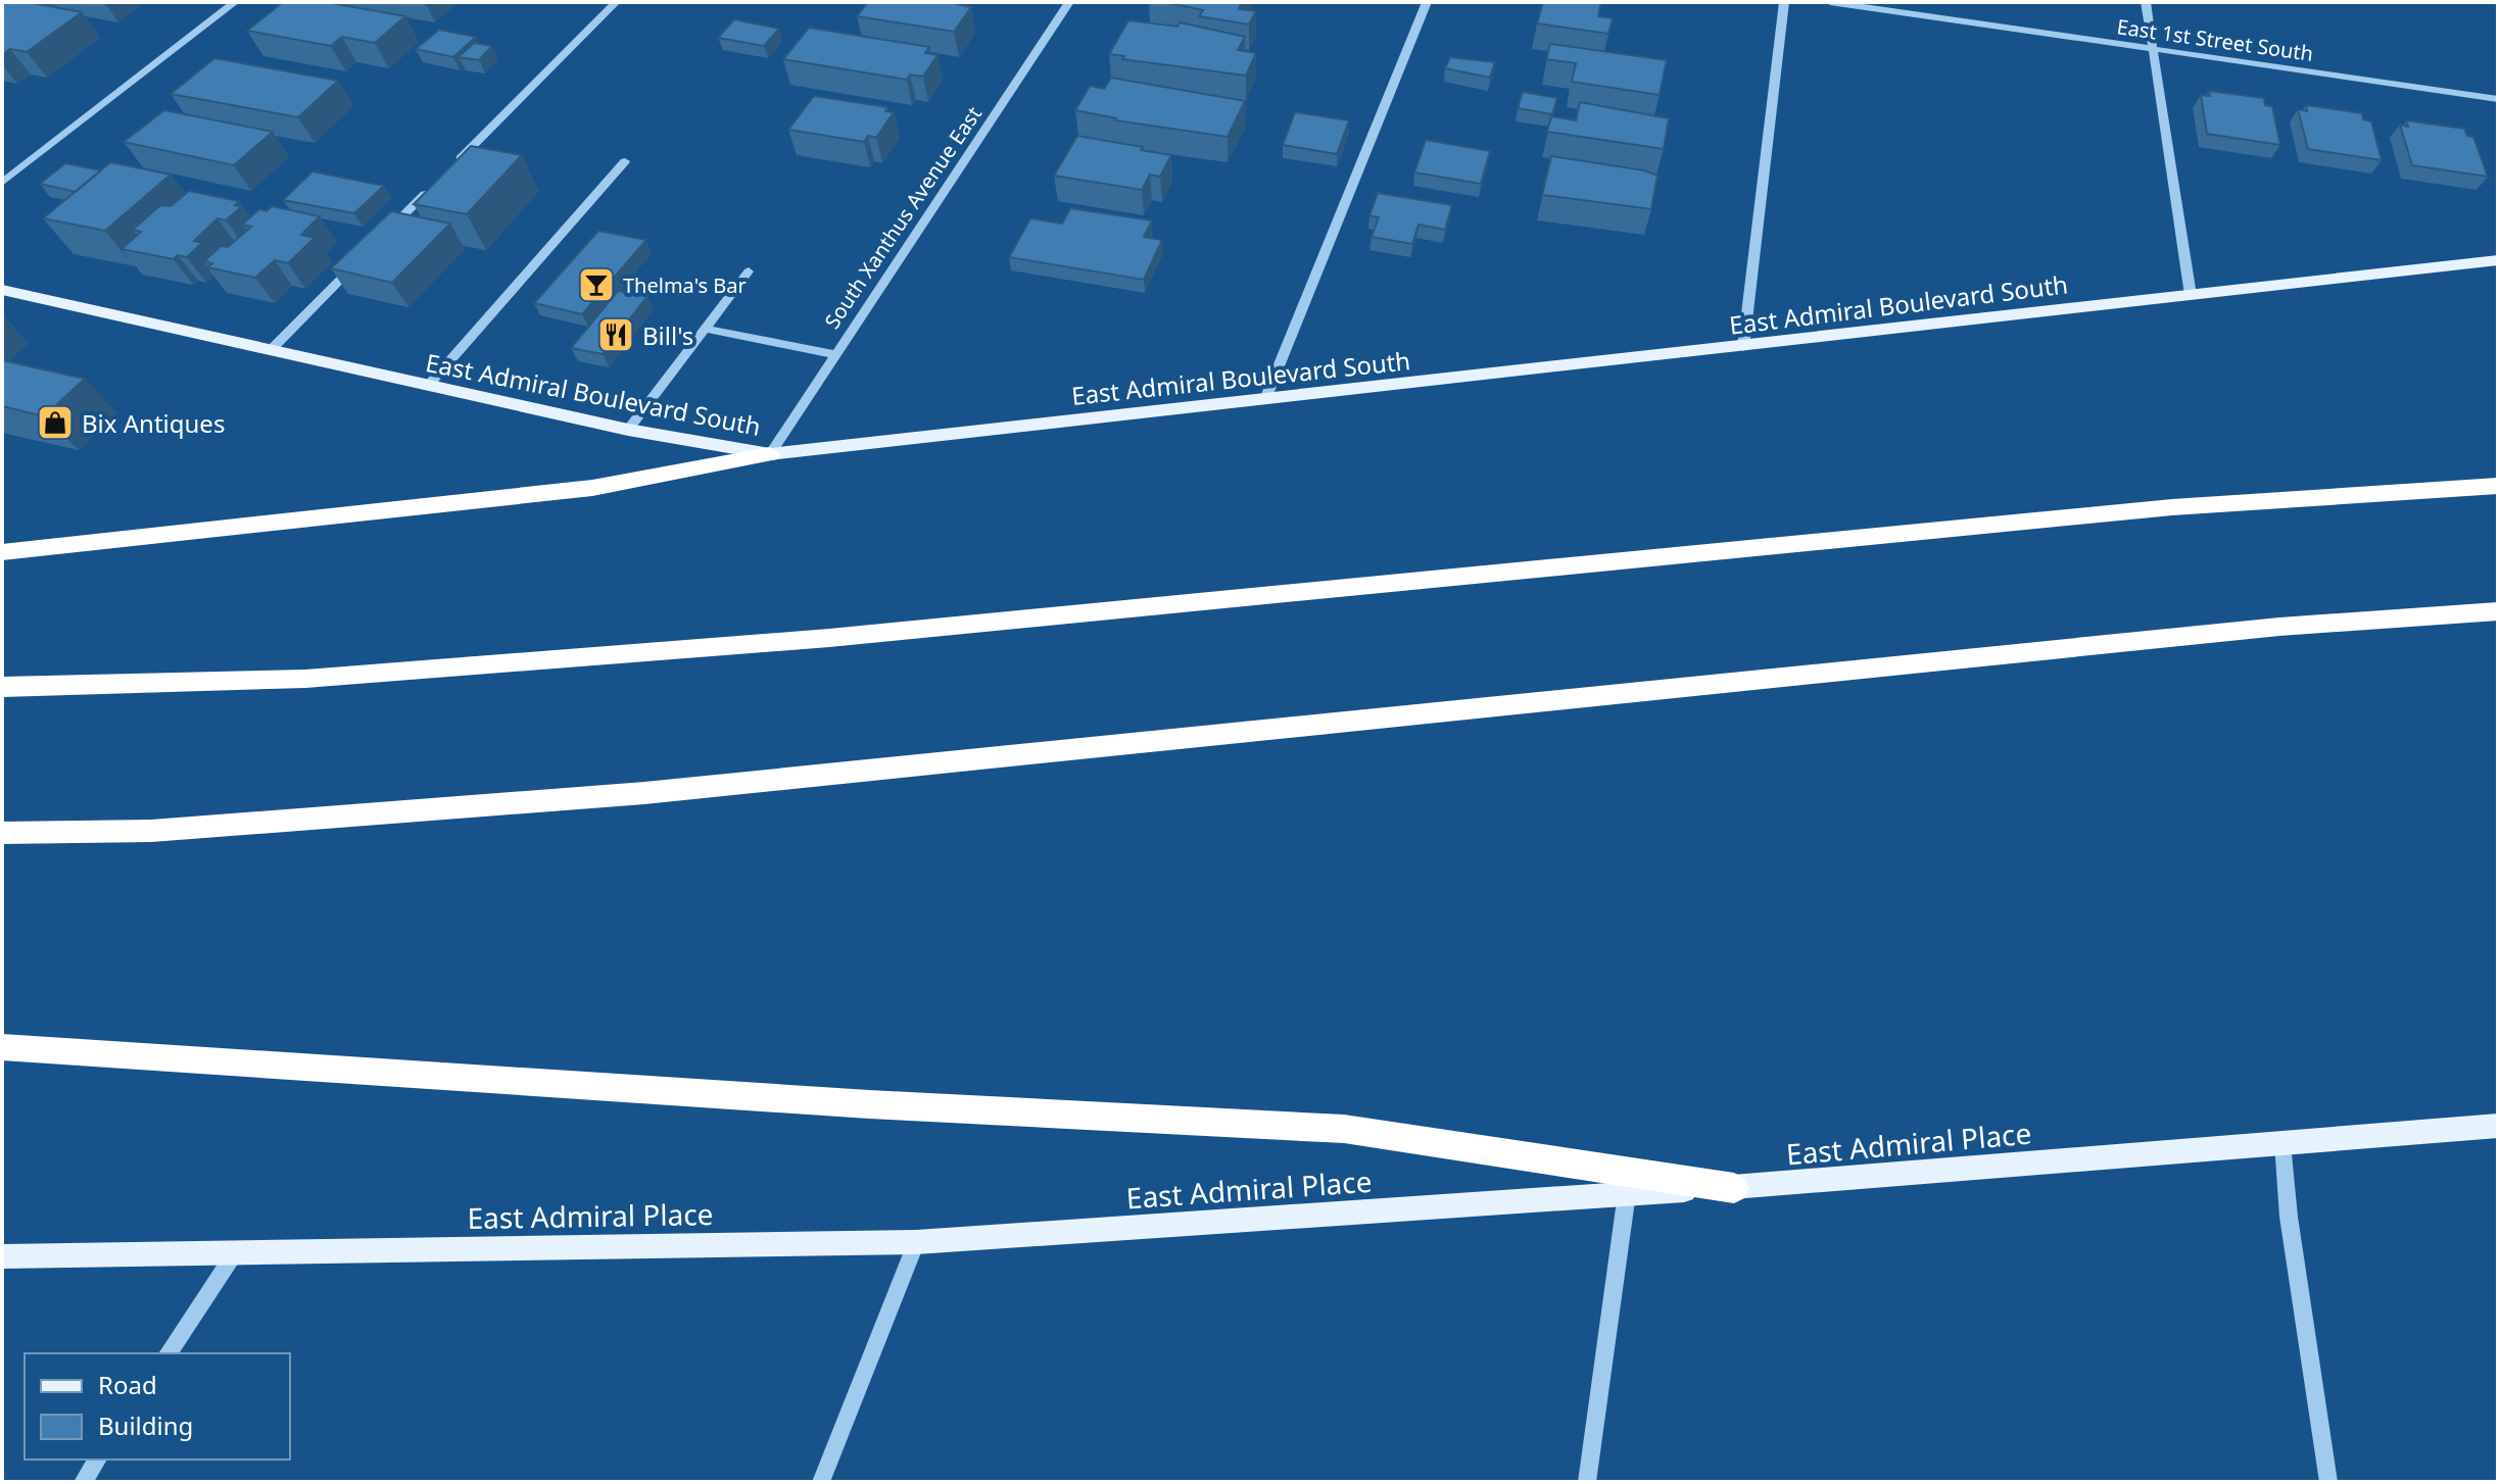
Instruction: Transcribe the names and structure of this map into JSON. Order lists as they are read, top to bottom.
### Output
{
  "streets": {
    "main road": ["East Admiral Boulevard South", "East Admiral Place"],
    "street": ["East 1st Street South", "South Xanthus Avenue East"]
  },
  "crossings": [
    ["South Xanthus Avenue East", "East Admiral Boulevard South"]
  ],
  "places": {
    "bar": ["Thelma's Bar"],
    "restaurant": ["Bill's"],
    "shop": ["Bix Antiques"]
  },
  "legend": ["Road", "Building"]
}
